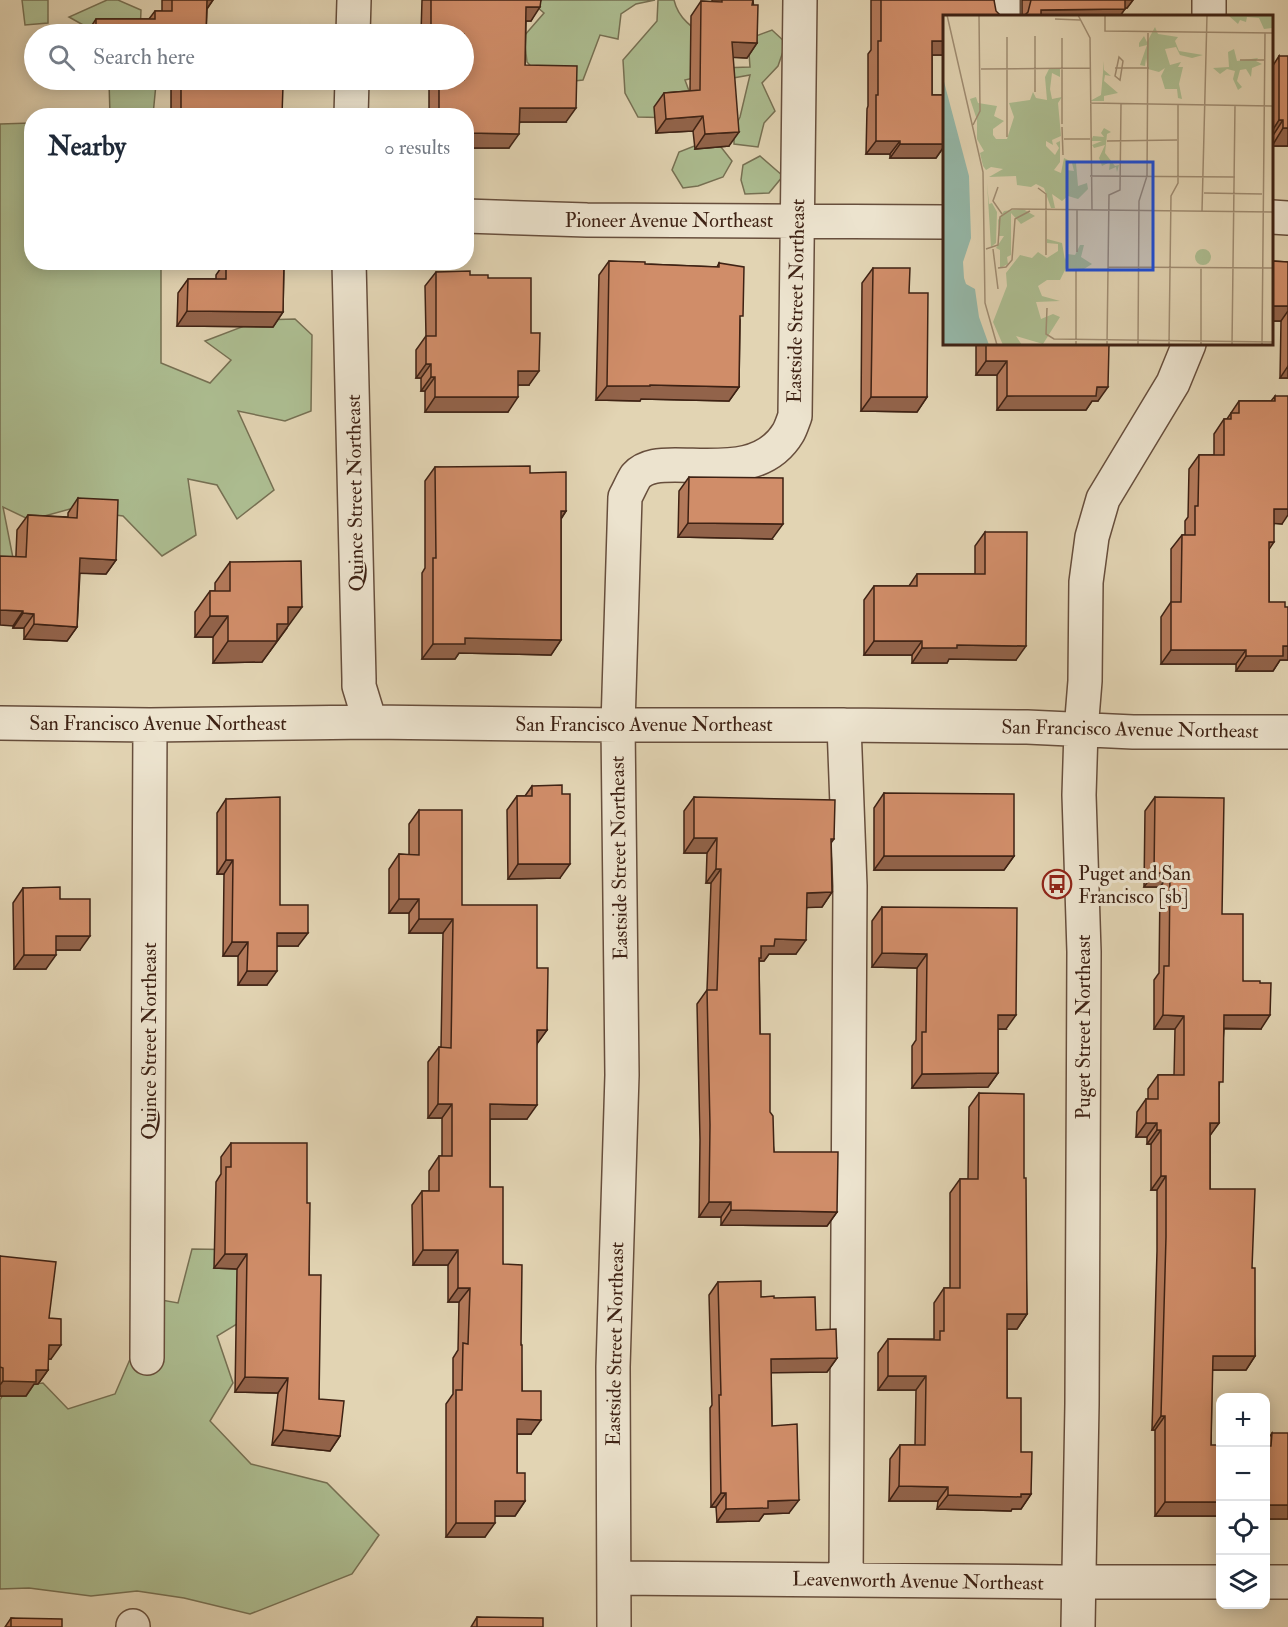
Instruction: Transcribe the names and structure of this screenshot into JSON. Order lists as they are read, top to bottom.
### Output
{
  "streets": {
    "street": [
      "Pioneer Avenue Northeast",
      "Eastside Street Northeast",
      "Quince Street Northeast",
      "San Francisco Avenue Northeast",
      "Puget Street Northeast",
      "Leavenworth Avenue Northeast"
    ]
  },
  "crossings": [
    ["Pioneer Avenue Northeast", "Eastside Street Northeast"],
    ["Eastside Street Northeast", "San Francisco Avenue Northeast"],
    ["Eastside Street Northeast", "Leavenworth Avenue Northeast"],
    ["Quince Street Northeast", "San Francisco Avenue Northeast"],
    ["San Francisco Avenue Northeast", "Puget Street Northeast"],
    ["Puget Street Northeast", "Leavenworth Avenue Northeast"]
  ],
  "places": {
    "bus stop": ["Puget and San Francisco [sb]"]
  },
  "page": {
    "search": "Search here",
    "heading": ["Nearby", "0 results"],
    "map_buttons": ["+", "−"]
  }
}
